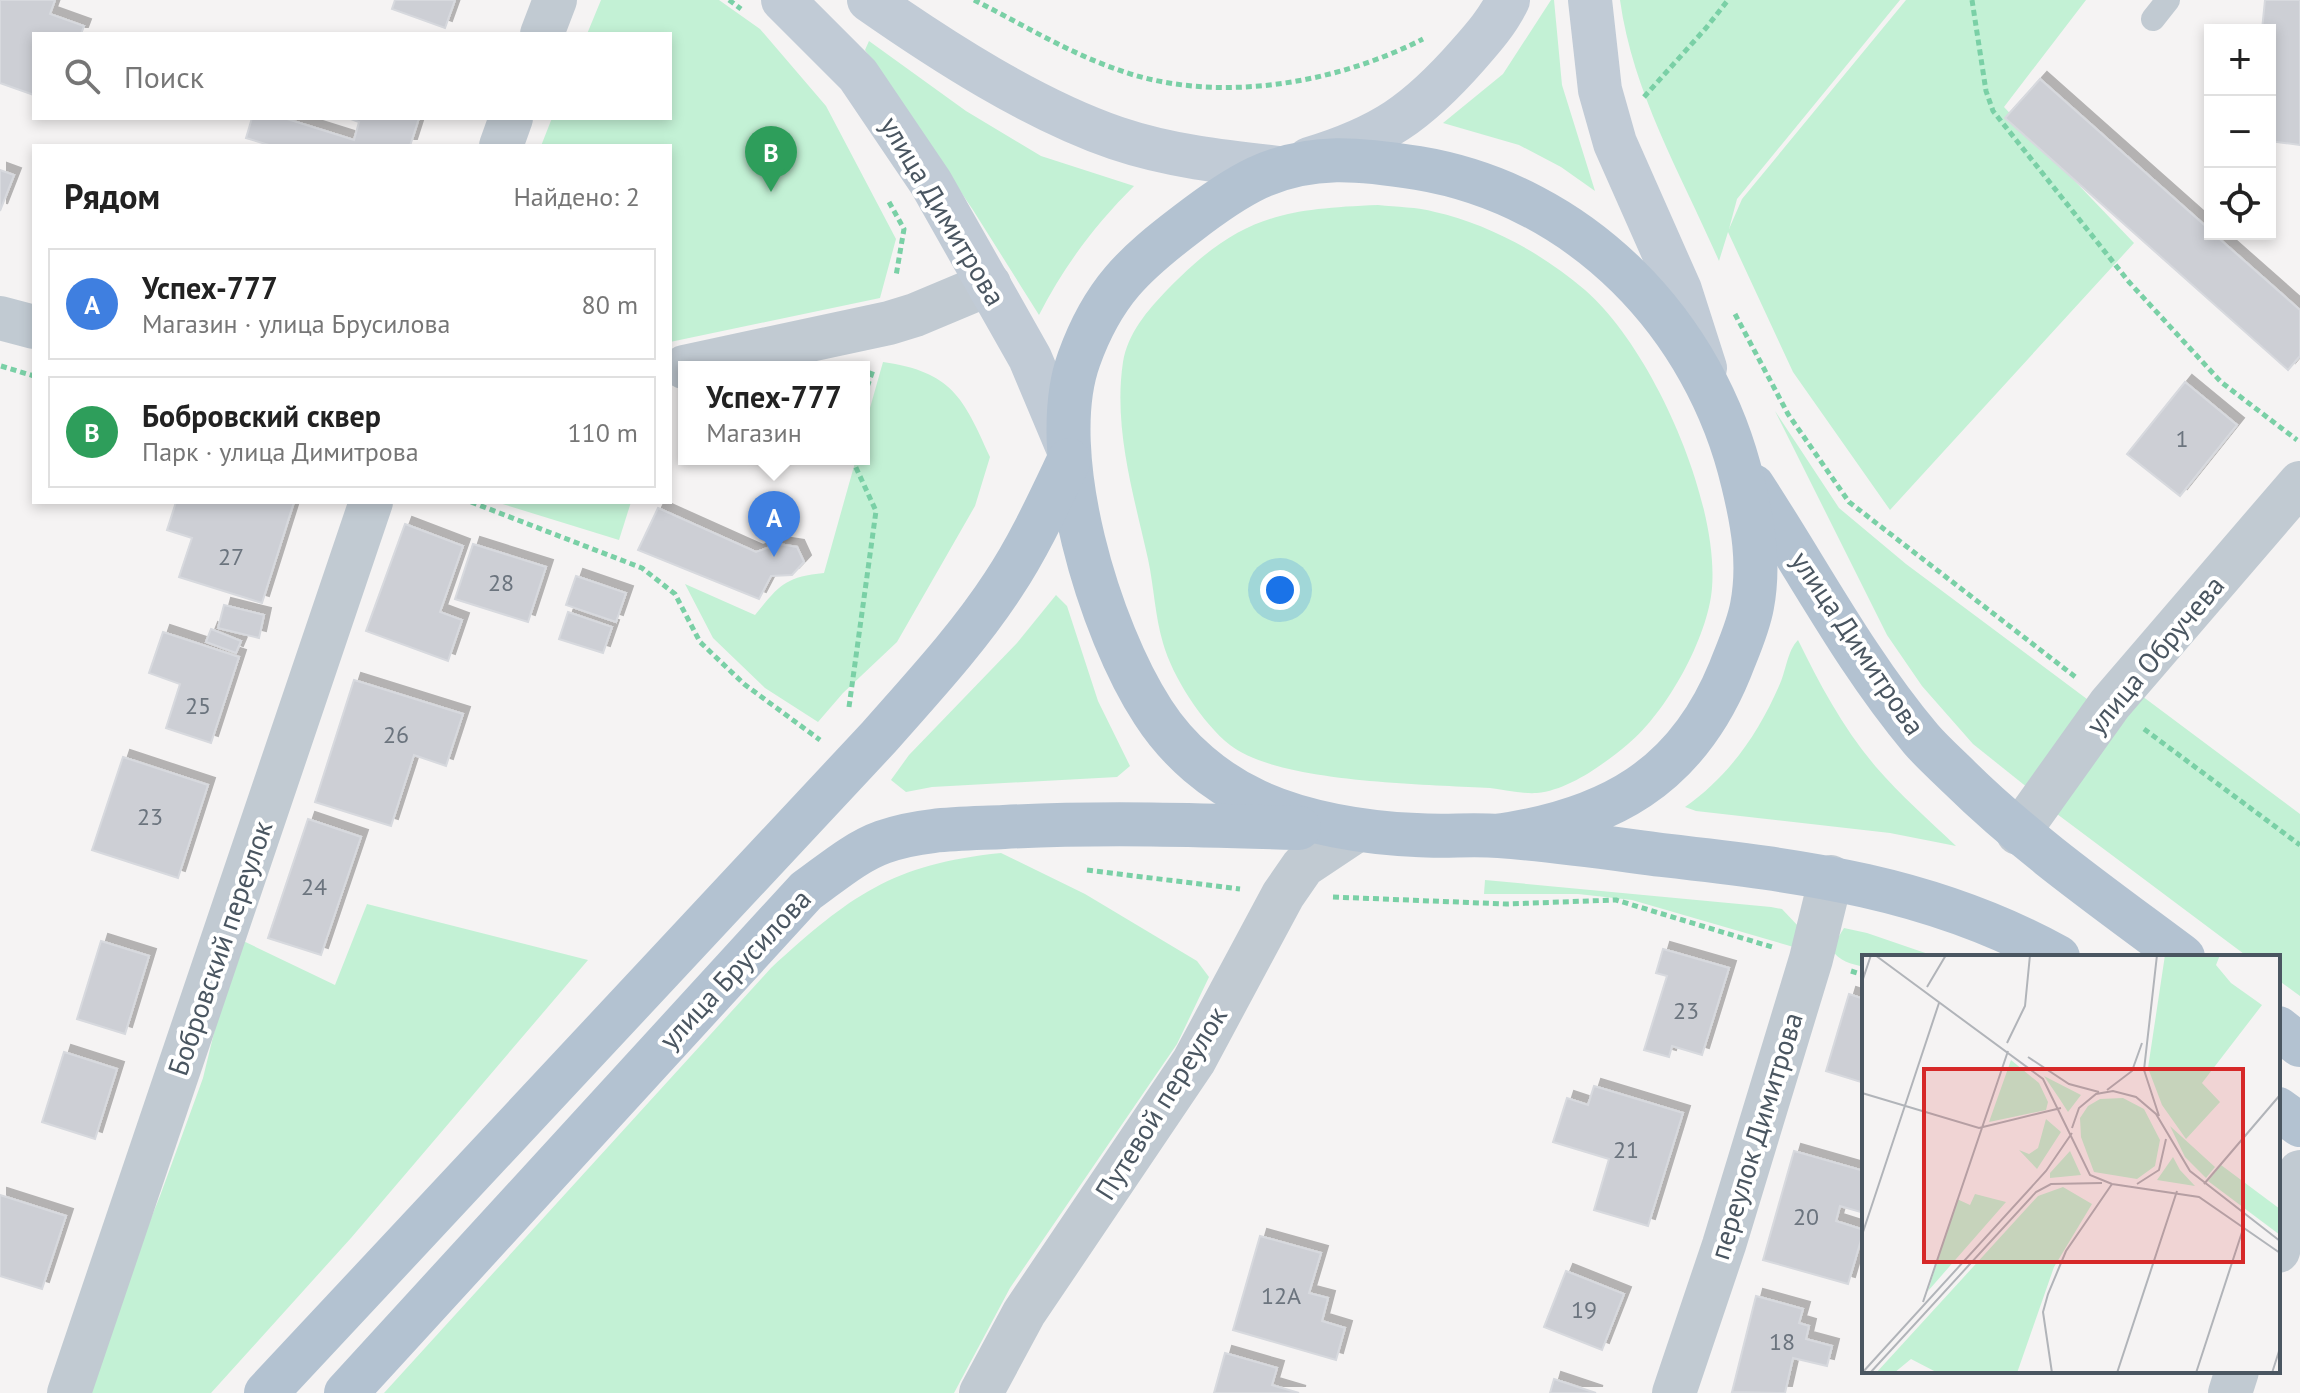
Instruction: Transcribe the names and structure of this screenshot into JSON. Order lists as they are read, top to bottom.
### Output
{
  "streets": {
    "main road": ["улица Димитрова", "улица Брусилова"],
    "street": [
      "улица Обручева",
      "Бобровский переулок",
      "Путевой переулок",
      "переулок Димитрова"
    ]
  },
  "crossings": [
    ["улица Димитрова", "улица Обручева"],
    ["улица Димитрова", "улица Брусилова"],
    ["улица Димитрова", "Путевой переулок"],
    ["улица Димитрова", "переулок Димитрова"],
    ["улица Брусилова", "Путевой переулок"]
  ],
  "house_numbers": [
    "1",
    "27",
    "28",
    "25",
    "26",
    "23",
    "24",
    "23",
    "21",
    "20",
    "12А",
    "19",
    "18"
  ],
  "page": {
    "map_buttons": ["+", "−"],
    "search": "Поиск",
    "pins": ["B", "A"],
    "heading": ["Рядом", "Найдено: 2"],
    "list": [
      {
        "mark": "A",
        "name": "Успех-777",
        "note": "Магазин · улица Брусилова",
        "value": "80 m"
      },
      {
        "mark": "B",
        "name": "Бобровский сквер",
        "note": "Парк · улица Димитрова",
        "value": "110 m"
      }
    ],
    "popup": ["Успех-777", "Магазин"]
  }
}
